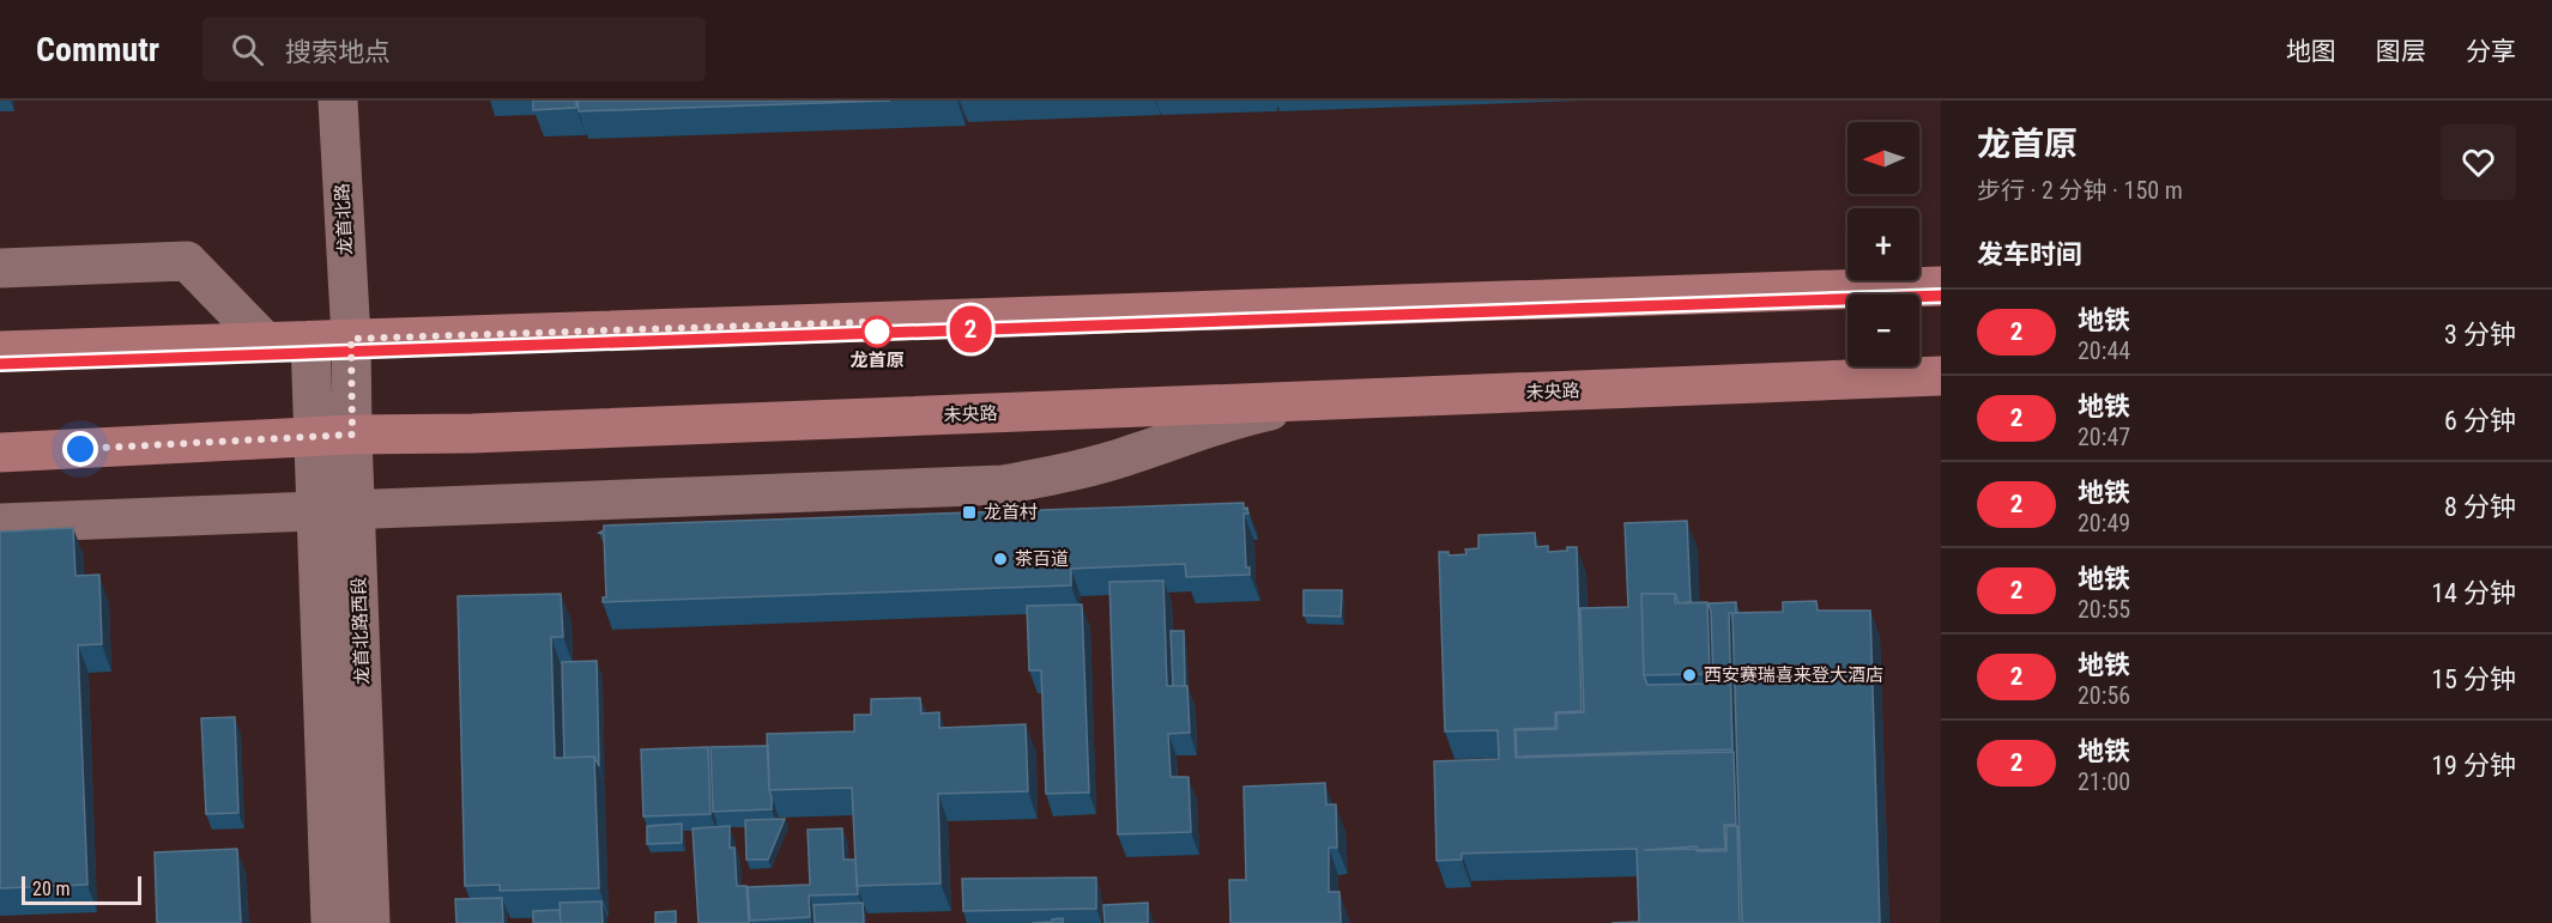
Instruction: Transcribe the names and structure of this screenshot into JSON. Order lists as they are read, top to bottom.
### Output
{
  "streets": {
    "main road": ["未央路"],
    "street": ["龙首北路", "龙首北路西段"]
  },
  "crossings": [
    ["龙首北路", "龙首北路西段"],
    ["未央路", "龙首北路西段"]
  ],
  "places": {
    "other": ["龙首原", "茶百道", "西安赛瑞喜来登大酒店"],
    "transit": ["龙首村"]
  },
  "lines": ["metro line 2"],
  "scale_bar": "20 m",
  "north": "left",
  "page": {
    "header": "Commutr",
    "search": "搜索地点",
    "nav": ["地图", "图层", "分享"],
    "on_map": "2",
    "heading": [
      ["龙首原", "步行 · 2 分钟 · 150 m"],
      "发车时间"
    ],
    "map_buttons": ["+", "−"],
    "list": [
      {
        "mark": "2",
        "name": "地铁",
        "note": "20:44",
        "value": "3 分钟"
      },
      {
        "mark": "2",
        "name": "地铁",
        "note": "20:47",
        "value": "6 分钟"
      },
      {
        "mark": "2",
        "name": "地铁",
        "note": "20:49",
        "value": "8 分钟"
      },
      {
        "mark": "2",
        "name": "地铁",
        "note": "20:55",
        "value": "14 分钟"
      },
      {
        "mark": "2",
        "name": "地铁",
        "note": "20:56",
        "value": "15 分钟"
      },
      {
        "mark": "2",
        "name": "地铁",
        "note": "21:00",
        "value": "19 分钟"
      }
    ],
    "scale": "20 m"
  }
}
